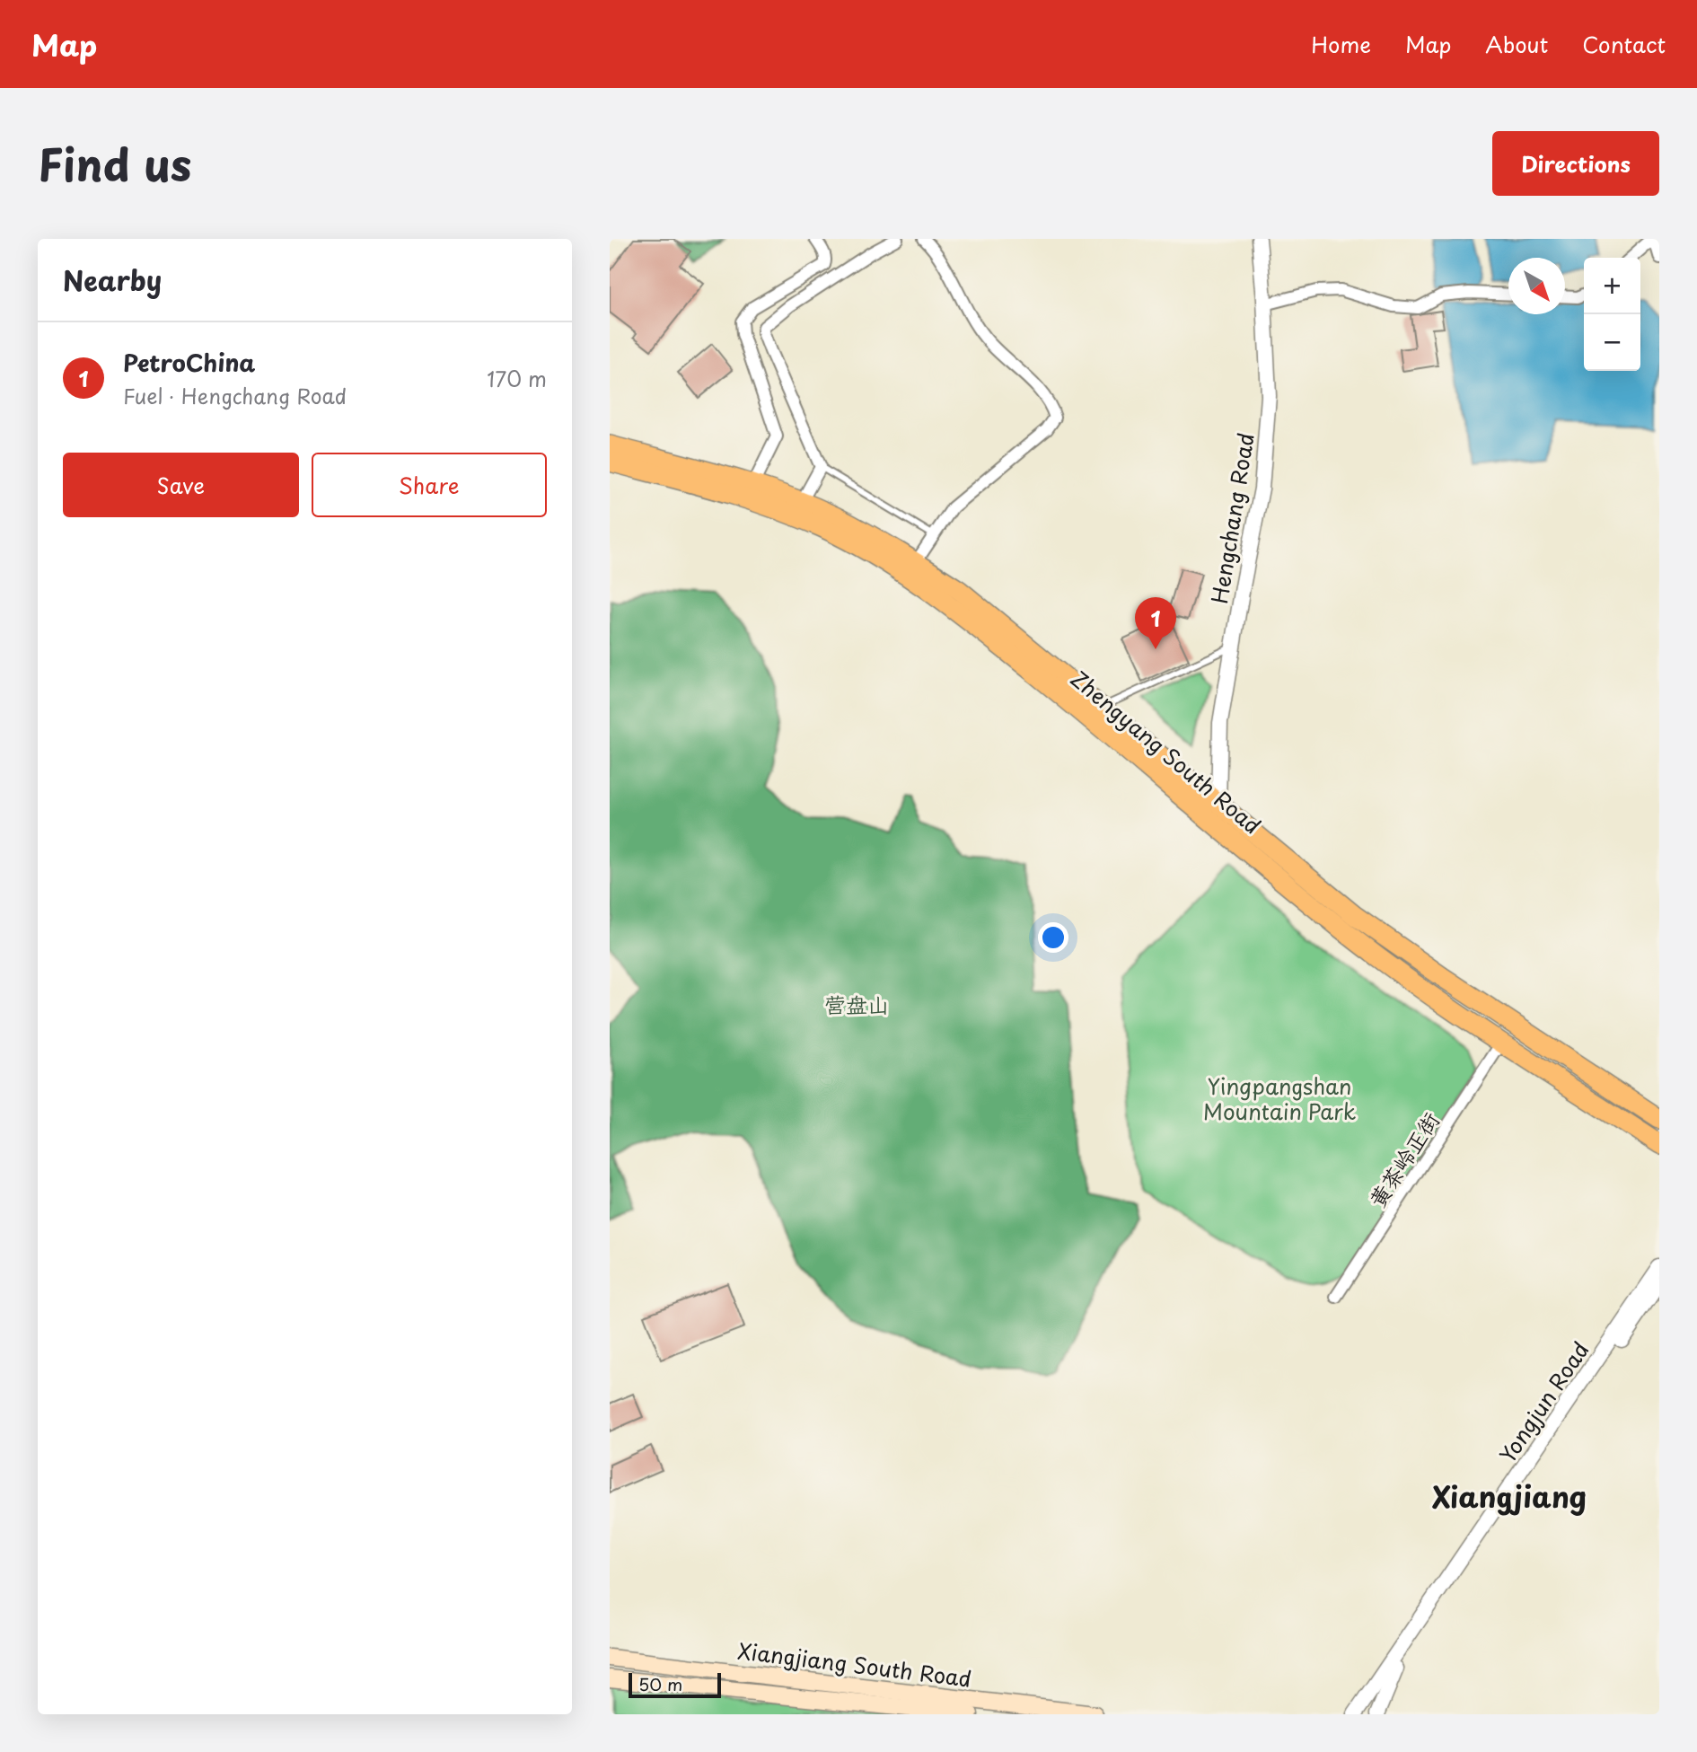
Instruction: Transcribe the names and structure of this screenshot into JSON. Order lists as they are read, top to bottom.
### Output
{
  "streets": {
    "main road": ["Zhengyang South Road", "Xiangjiang South Road"],
    "street": ["Hengchang Road", "黄茶岭正街", "Yongjun Road"]
  },
  "crossings": [
    ["Hengchang Road", "Zhengyang South Road"],
    ["Zhengyang South Road", "黄茶岭正街"]
  ],
  "districts": ["Xiangjiang"],
  "parks": ["营盘山", "Yingpangshan Mountain Park"],
  "scale_bar": "50 m",
  "north": "bottom right",
  "page": {
    "header": "Map",
    "nav": [
      "Home",
      "Map",
      "About",
      "Contact"
    ],
    "title": "Find us",
    "buttons": [
      "Directions",
      ["Save", "Share"]
    ],
    "heading": "Nearby",
    "map_buttons": ["+", "−"],
    "list": [
      {
        "mark": "1",
        "name": "PetroChina",
        "note": "Fuel · Hengchang Road",
        "value": "170 m"
      }
    ],
    "pins": "1",
    "scale": "50 m"
  }
}
